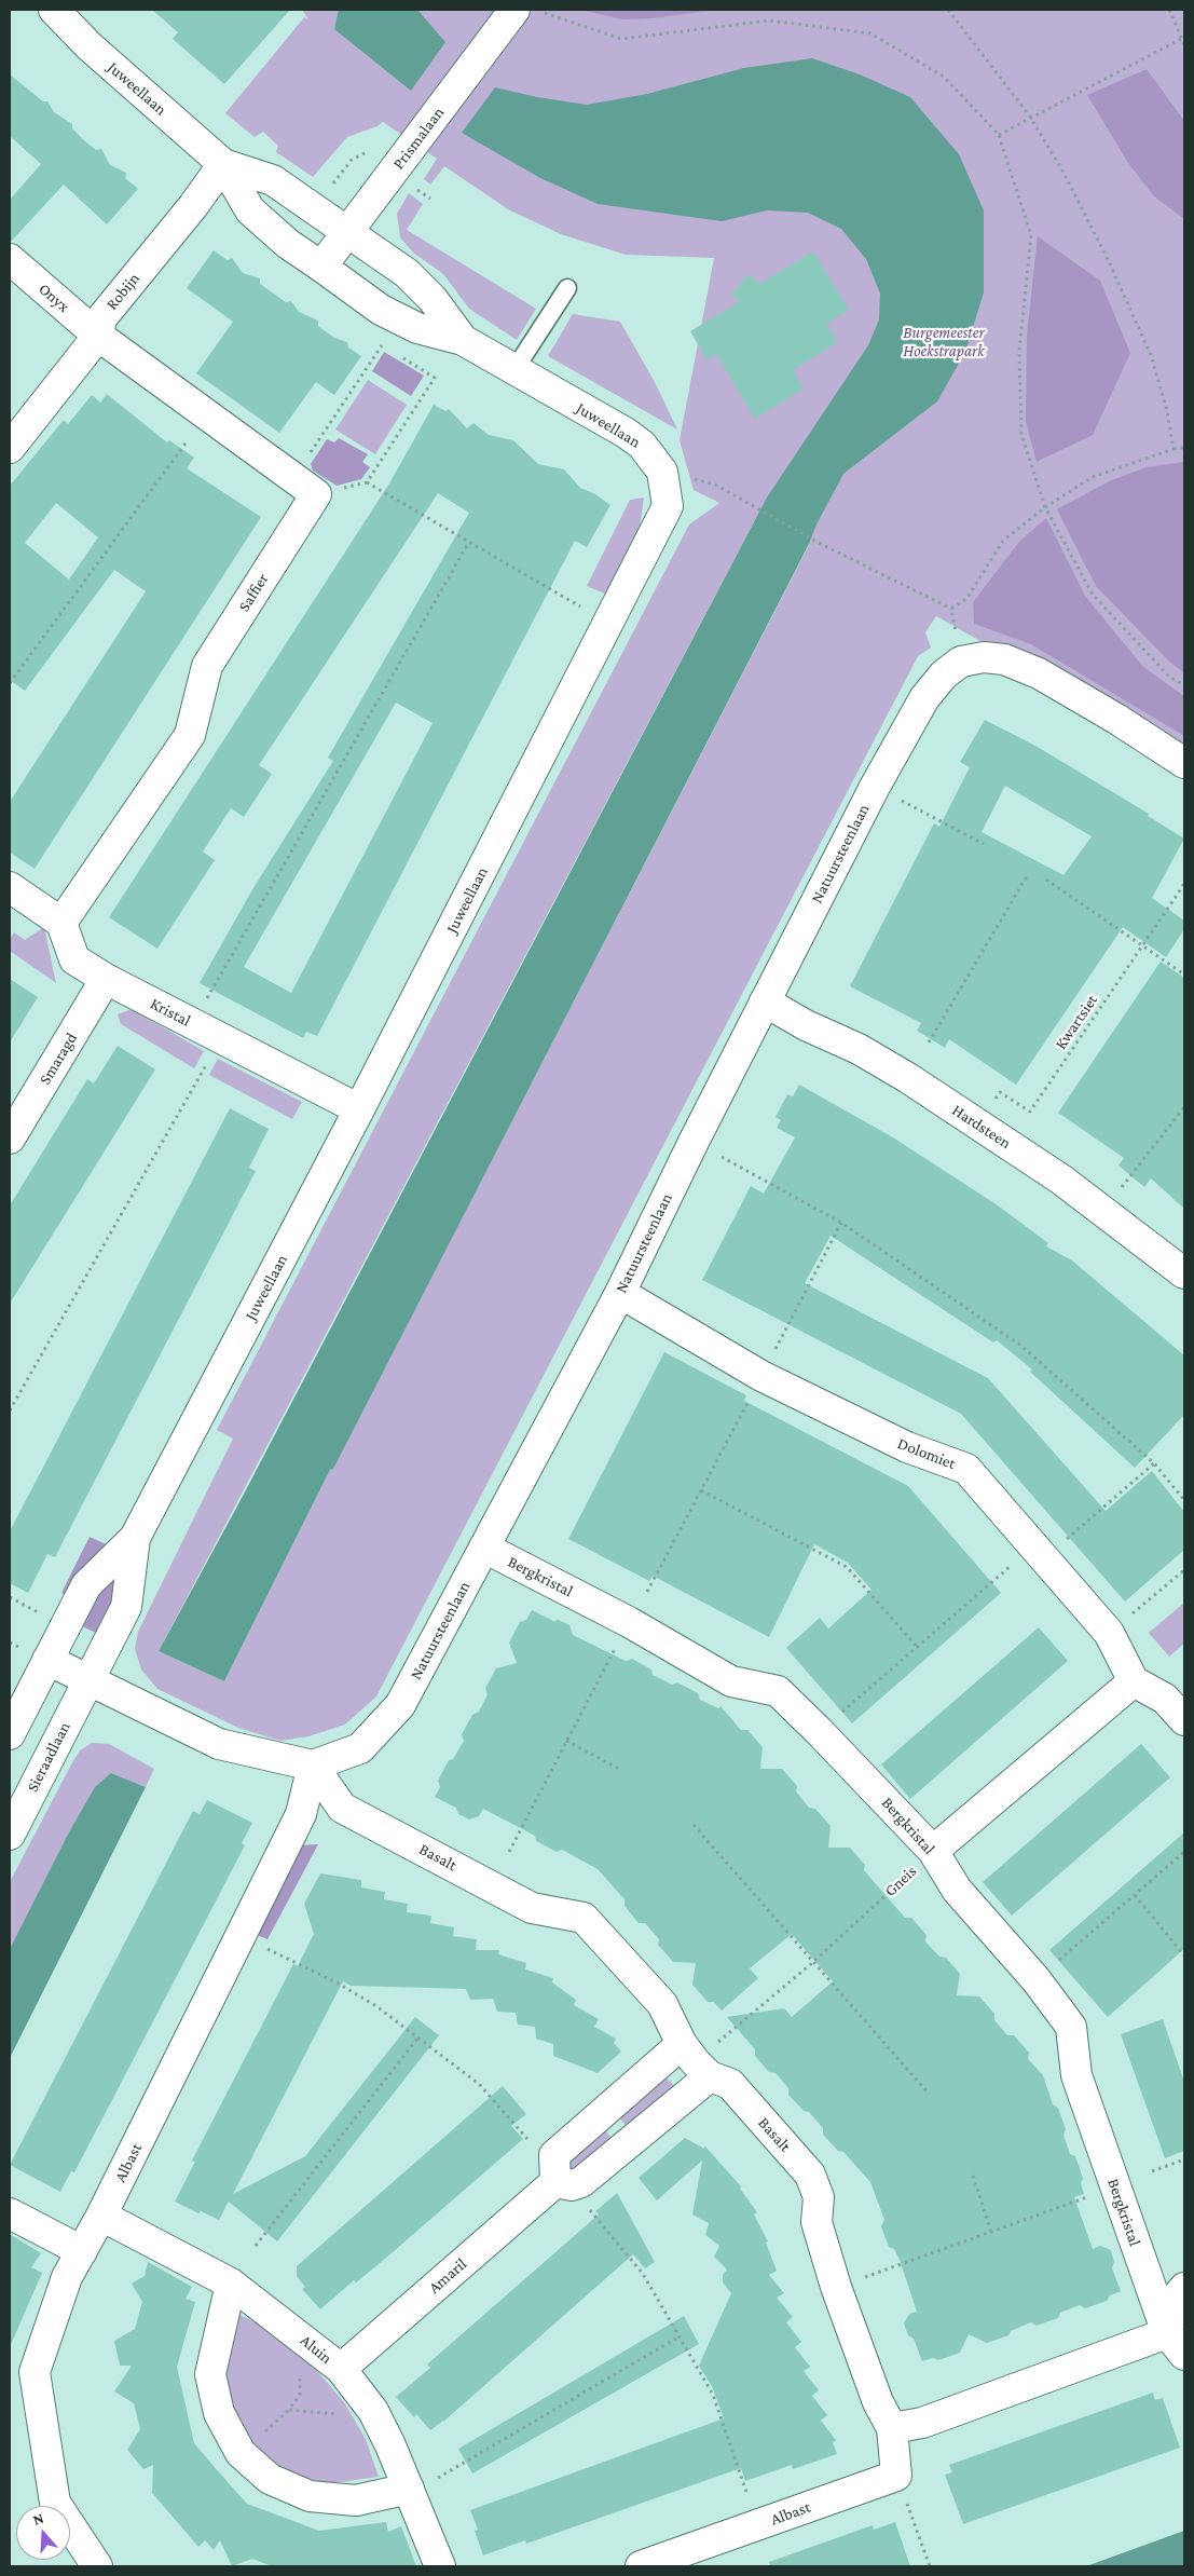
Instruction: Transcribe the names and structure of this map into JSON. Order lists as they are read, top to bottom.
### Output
{
  "streets": {
    "street": [
      "Juweellaan",
      "Prismalaan",
      "Robijn",
      "Onyx",
      "Saffier",
      "Natuursteenlaan",
      "Kristal",
      "Smaragd",
      "Hardsteen",
      "Dolomiet",
      "Bergkristal",
      "Sieraadlaan",
      "Basalt",
      "Albast",
      "Amaril",
      "Aluin"
    ],
    "path": ["Kwartsiet", "Gneis"]
  },
  "crossings": [
    ["Juweellaan", "Prismalaan"],
    ["Juweellaan", "Robijn"],
    ["Juweellaan", "Kristal"],
    ["Juweellaan", "Sieraadlaan"],
    ["Robijn", "Onyx"],
    ["Saffier", "Kristal"],
    ["Natuursteenlaan", "Hardsteen"],
    ["Natuursteenlaan", "Dolomiet"],
    ["Natuursteenlaan", "Bergkristal"],
    ["Natuursteenlaan", "Basalt"],
    ["Natuursteenlaan", "Albast"],
    ["Kristal", "Smaragd"],
    ["Kwartsiet", "Hardsteen"],
    ["Bergkristal", "Gneis"],
    ["Basalt", "Gneis"],
    ["Basalt", "Albast"],
    ["Albast", "Aluin"],
    ["Amaril", "Aluin"]
  ],
  "parks": ["Burgemeester Hoekstrapark"],
  "north": "top"
}
